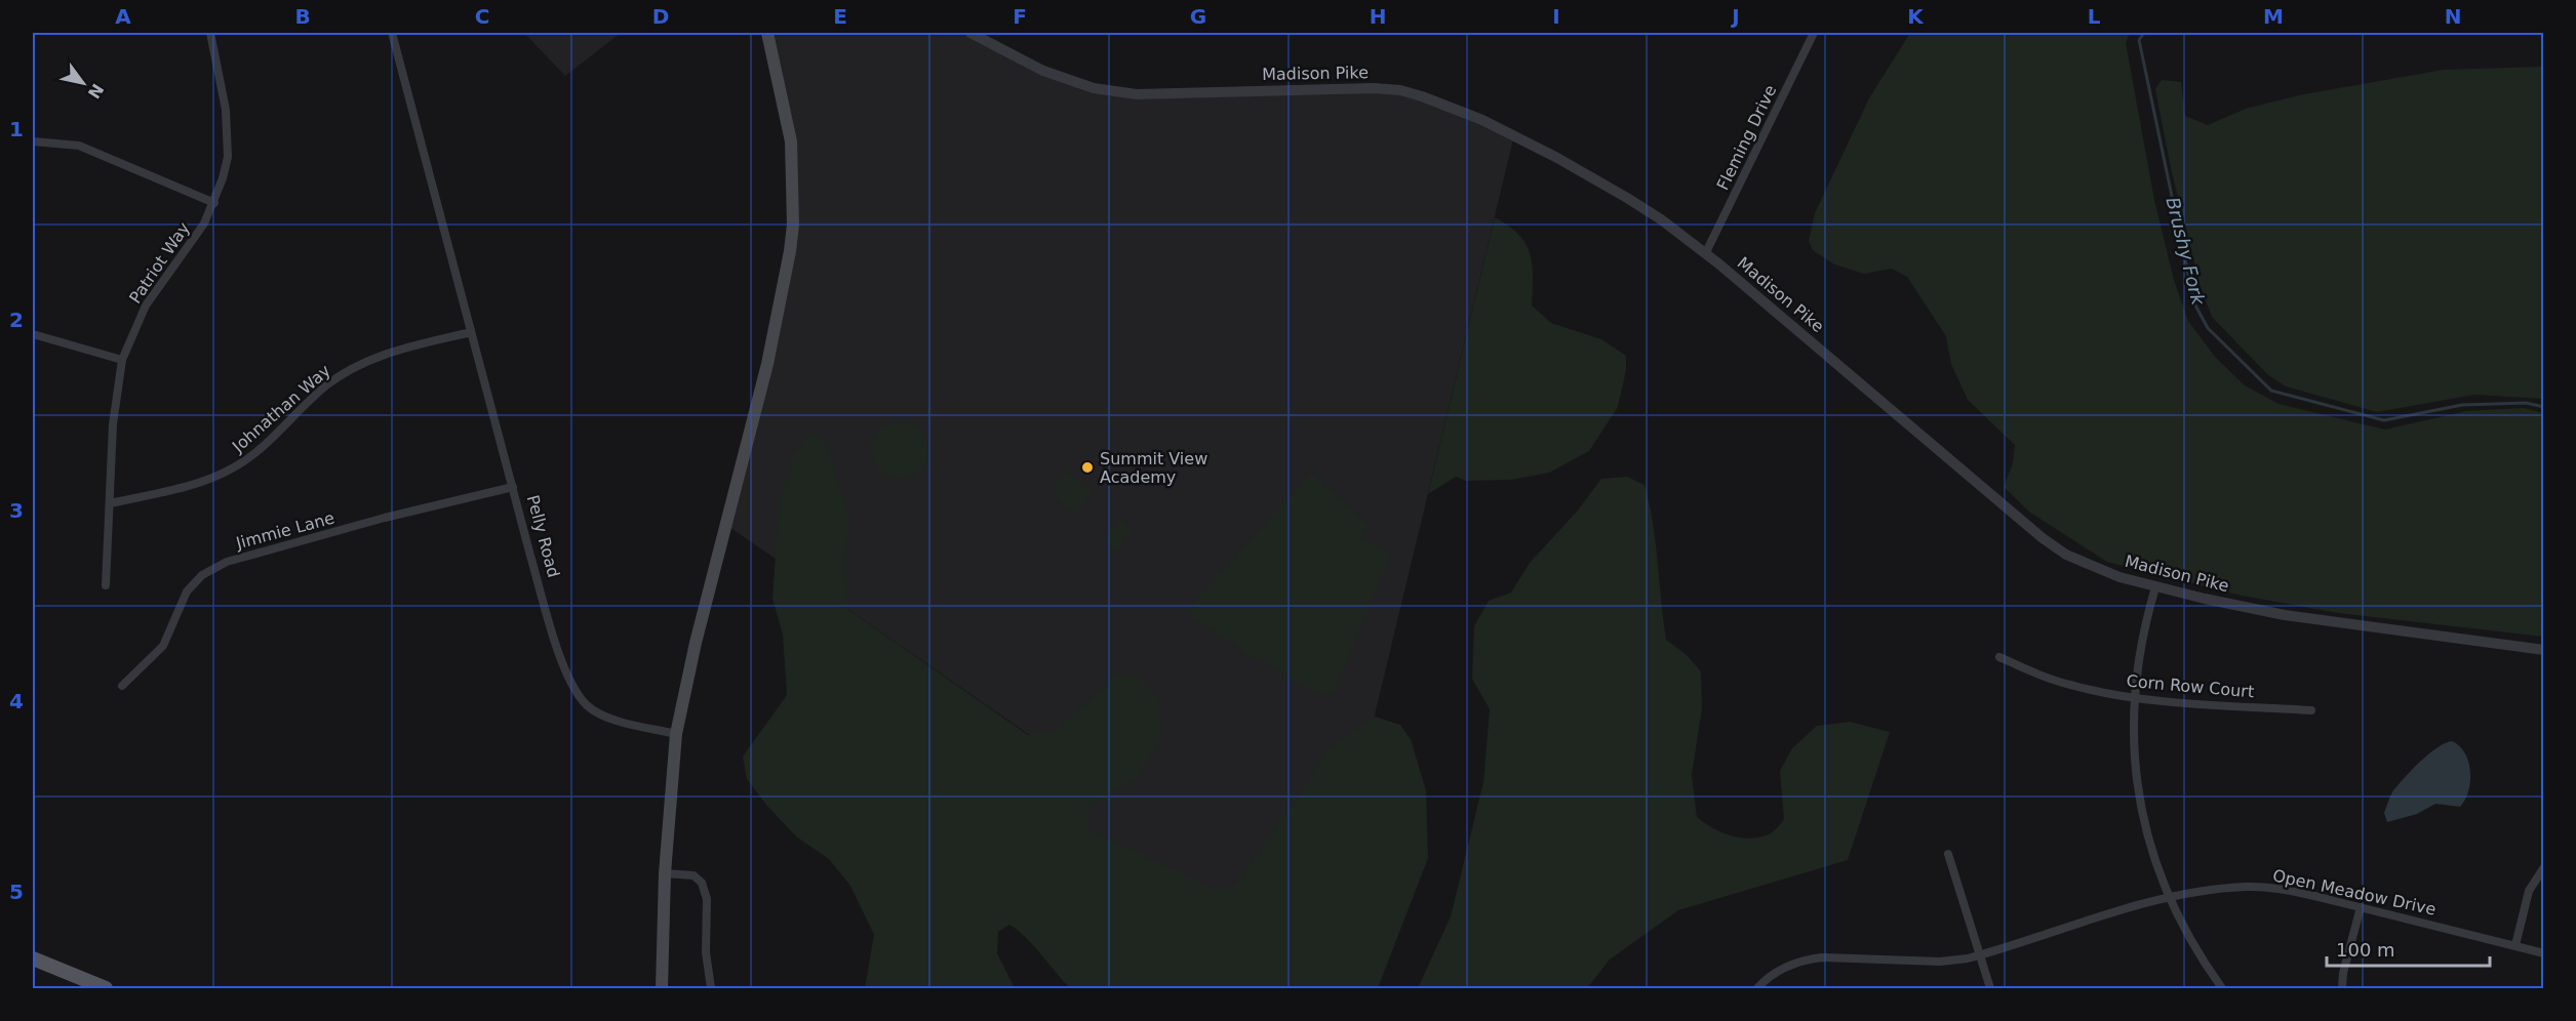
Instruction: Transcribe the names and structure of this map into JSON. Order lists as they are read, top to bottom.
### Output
{
  "streets": {
    "street": [
      "Madison Pike",
      "Fleming Drive",
      "Patriot Way",
      "Johnathan Way",
      "Jimmie Lane",
      "Pelly Road",
      "Corn Row Court",
      "Open Meadow Drive"
    ]
  },
  "crossings": [
    ["Madison Pike", "Fleming Drive"],
    ["Patriot Way", "Johnathan Way"],
    ["Johnathan Way", "Pelly Road"],
    ["Jimmie Lane", "Pelly Road"]
  ],
  "water": ["Brushy Fork"],
  "places": ["Summit View Academy"],
  "scale_bar": "100 m",
  "north": "bottom right",
  "grid": {
    "columns": [
      "A",
      "B",
      "C",
      "D",
      "E",
      "F",
      "G",
      "H",
      "I",
      "J",
      "K",
      "L",
      "M",
      "N"
    ],
    "rows": [
      "1",
      "2",
      "3",
      "4",
      "5"
    ]
  }
}
